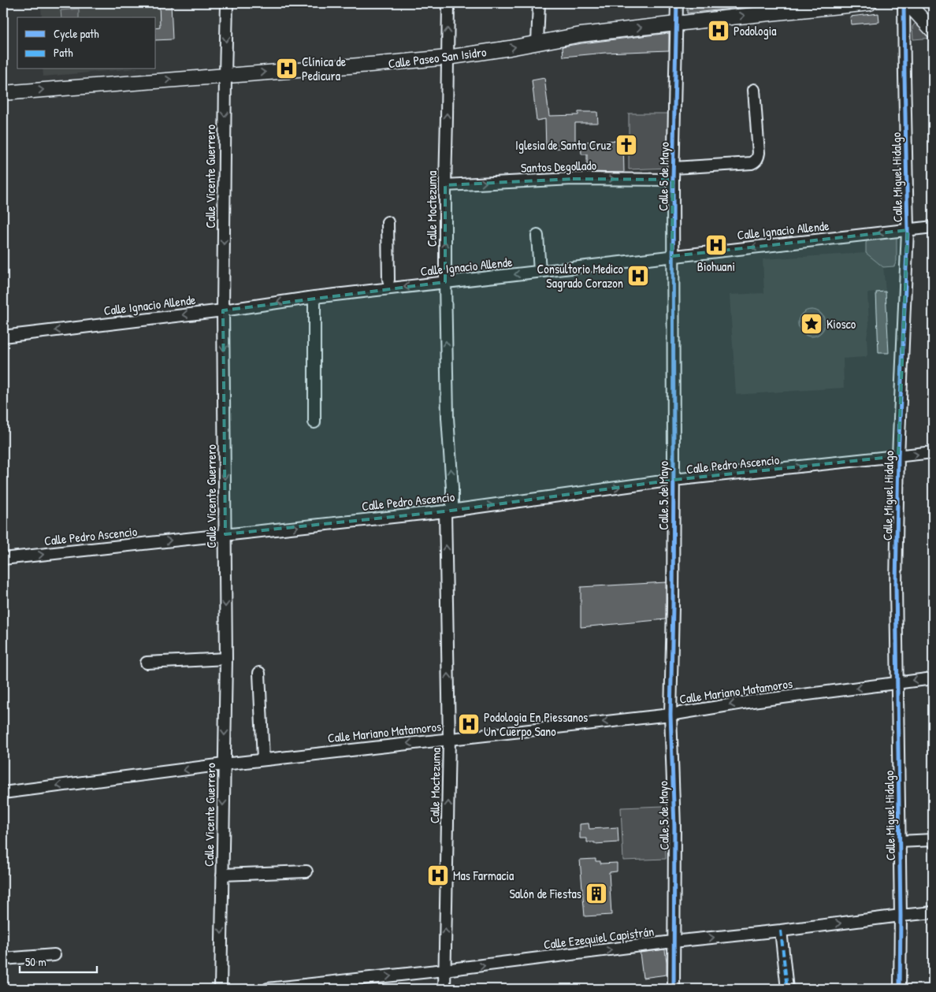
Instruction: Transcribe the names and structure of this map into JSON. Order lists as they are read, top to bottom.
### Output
{
  "streets": {
    "main road": ["Calle Paseo San Isidro"],
    "street": [
      "Santos Degollado",
      "Calle Vicente Guerrero",
      "Calle 5 de Mayo",
      "Calle Miguel Hidalgo",
      "Calle Moctezuma",
      "Calle Ignacio Allende",
      "Calle Pedro Ascencio",
      "Calle Mariano Matamoros",
      "Calle Ezequiel Capistrán"
    ]
  },
  "crossings": [
    ["Calle Paseo San Isidro", "Calle Vicente Guerrero"],
    ["Calle Paseo San Isidro", "Calle 5 de Mayo"],
    ["Calle Paseo San Isidro", "Calle Moctezuma"],
    ["Santos Degollado", "Calle 5 de Mayo"],
    ["Santos Degollado", "Calle Moctezuma"],
    ["Calle Vicente Guerrero", "Calle Ignacio Allende"],
    ["Calle Vicente Guerrero", "Calle Pedro Ascencio"],
    ["Calle Vicente Guerrero", "Calle Mariano Matamoros"],
    ["Calle 5 de Mayo", "Calle Ignacio Allende"],
    ["Calle 5 de Mayo", "Calle Pedro Ascencio"],
    ["Calle 5 de Mayo", "Calle Mariano Matamoros"],
    ["Calle 5 de Mayo", "Calle Ezequiel Capistrán"],
    ["Calle Miguel Hidalgo", "Calle Ignacio Allende"],
    ["Calle Miguel Hidalgo", "Calle Pedro Ascencio"],
    ["Calle Miguel Hidalgo", "Calle Mariano Matamoros"],
    ["Calle Miguel Hidalgo", "Calle Ezequiel Capistrán"],
    ["Calle Moctezuma", "Calle Ignacio Allende"],
    ["Calle Moctezuma", "Calle Pedro Ascencio"],
    ["Calle Moctezuma", "Calle Mariano Matamoros"],
    ["Calle Moctezuma", "Calle Ezequiel Capistrán"]
  ],
  "one_way": [
    "Calle Paseo San Isidro",
    "Santos Degollado",
    "Calle Vicente Guerrero",
    "Calle Moctezuma",
    "Calle Ignacio Allende",
    "Calle Pedro Ascencio",
    "Calle Mariano Matamoros",
    "Calle Ezequiel Capistrán"
  ],
  "places": {
    "hospital": [
      "Podologia",
      "Clínica de Pedicura",
      "Biohuani",
      "Consultorio Medico Sagrado Corazon",
      "Podologia En Piessanos Un Cuerpo Sano",
      "Mas Farmacia"
    ],
    "church": ["Iglesia de Santa Cruz"],
    "place": ["Kiosco"],
    "building": ["Salón de Fiestas"]
  },
  "legend": ["Cycle path", "Path"],
  "scale_bar": "50 m"
}
